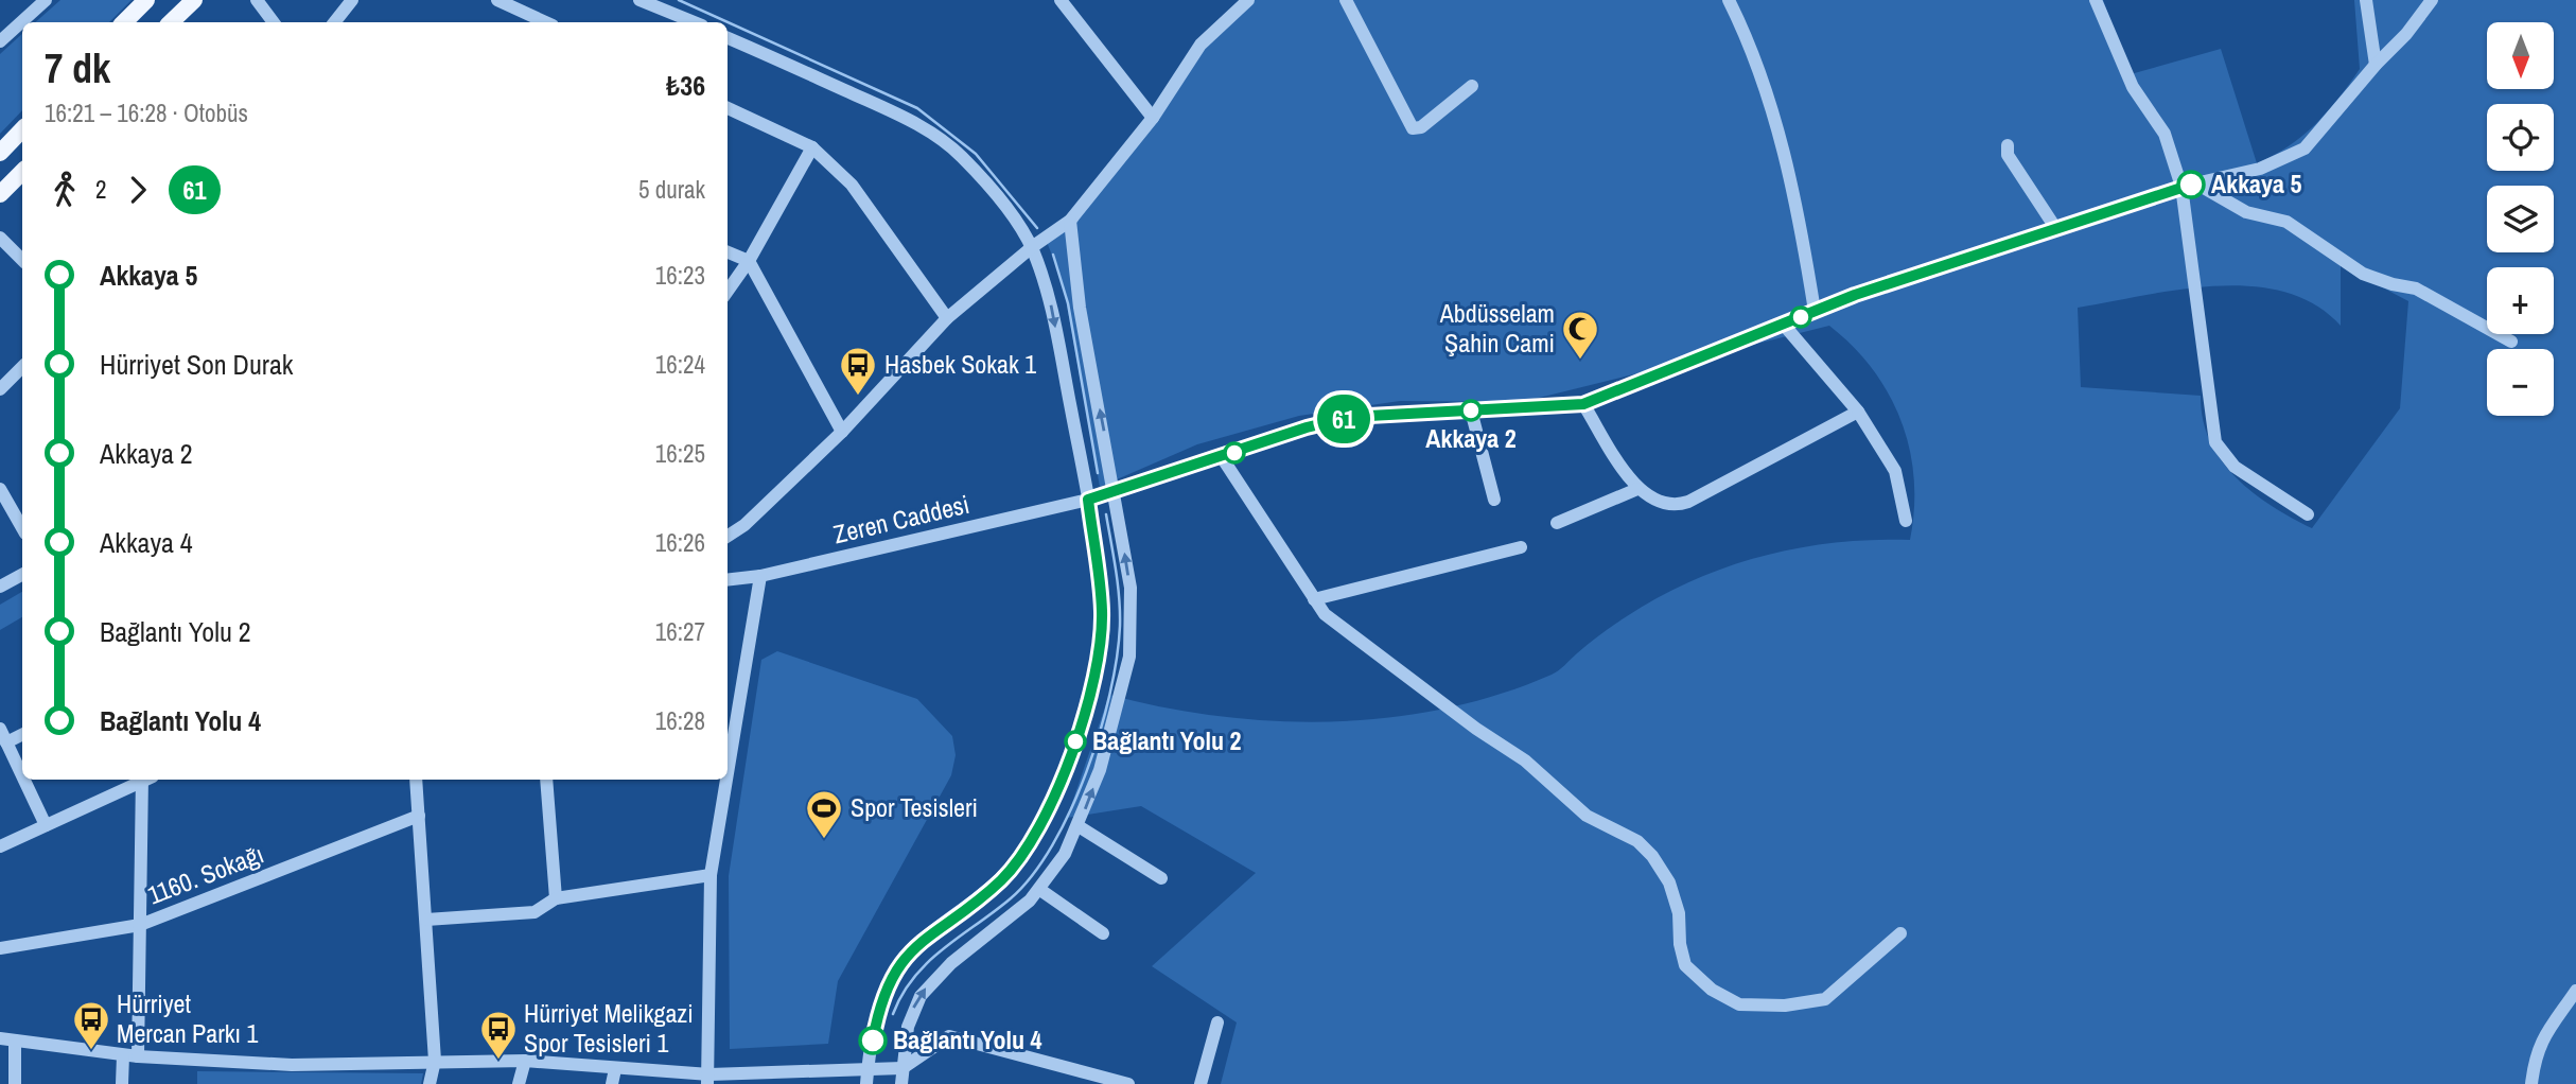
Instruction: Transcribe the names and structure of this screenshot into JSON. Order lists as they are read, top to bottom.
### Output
{
  "streets": {
    "street": ["Zeren Caddesi", "1160. Sokağı"]
  },
  "places": {
    "other": [
      "Akkaya 5",
      "Akkaya 2",
      "Bağlantı Yolu 2",
      "Bağlantı Yolu 4"
    ],
    "mosque": ["Abdüsselam Şahin Cami"],
    "bus stop": ["Hasbek Sokak 1", "Hürriyet Mercan Parkı 1", "Hürriyet Melikgazi Spor Tesisleri 1"],
    "sports": ["Spor Tesisleri"]
  },
  "lines": ["bus line 61"],
  "north": "bottom",
  "page": {
    "on_map": "61",
    "map_buttons": ["+", "−"],
    "heading": ["7 dk", "16:21 – 16:28 · Otobüs", "₺36"],
    "legs": ["2", "61", "5 durak"],
    "list": [
      {
        "name": "Akkaya 5",
        "value": "16:23"
      },
      {
        "name": "Hürriyet Son Durak",
        "value": "16:24"
      },
      {
        "name": "Akkaya 2",
        "value": "16:25"
      },
      {
        "name": "Akkaya 4",
        "value": "16:26"
      },
      {
        "name": "Bağlantı Yolu 2",
        "value": "16:27"
      },
      {
        "name": "Bağlantı Yolu 4",
        "value": "16:28"
      }
    ]
  }
}
